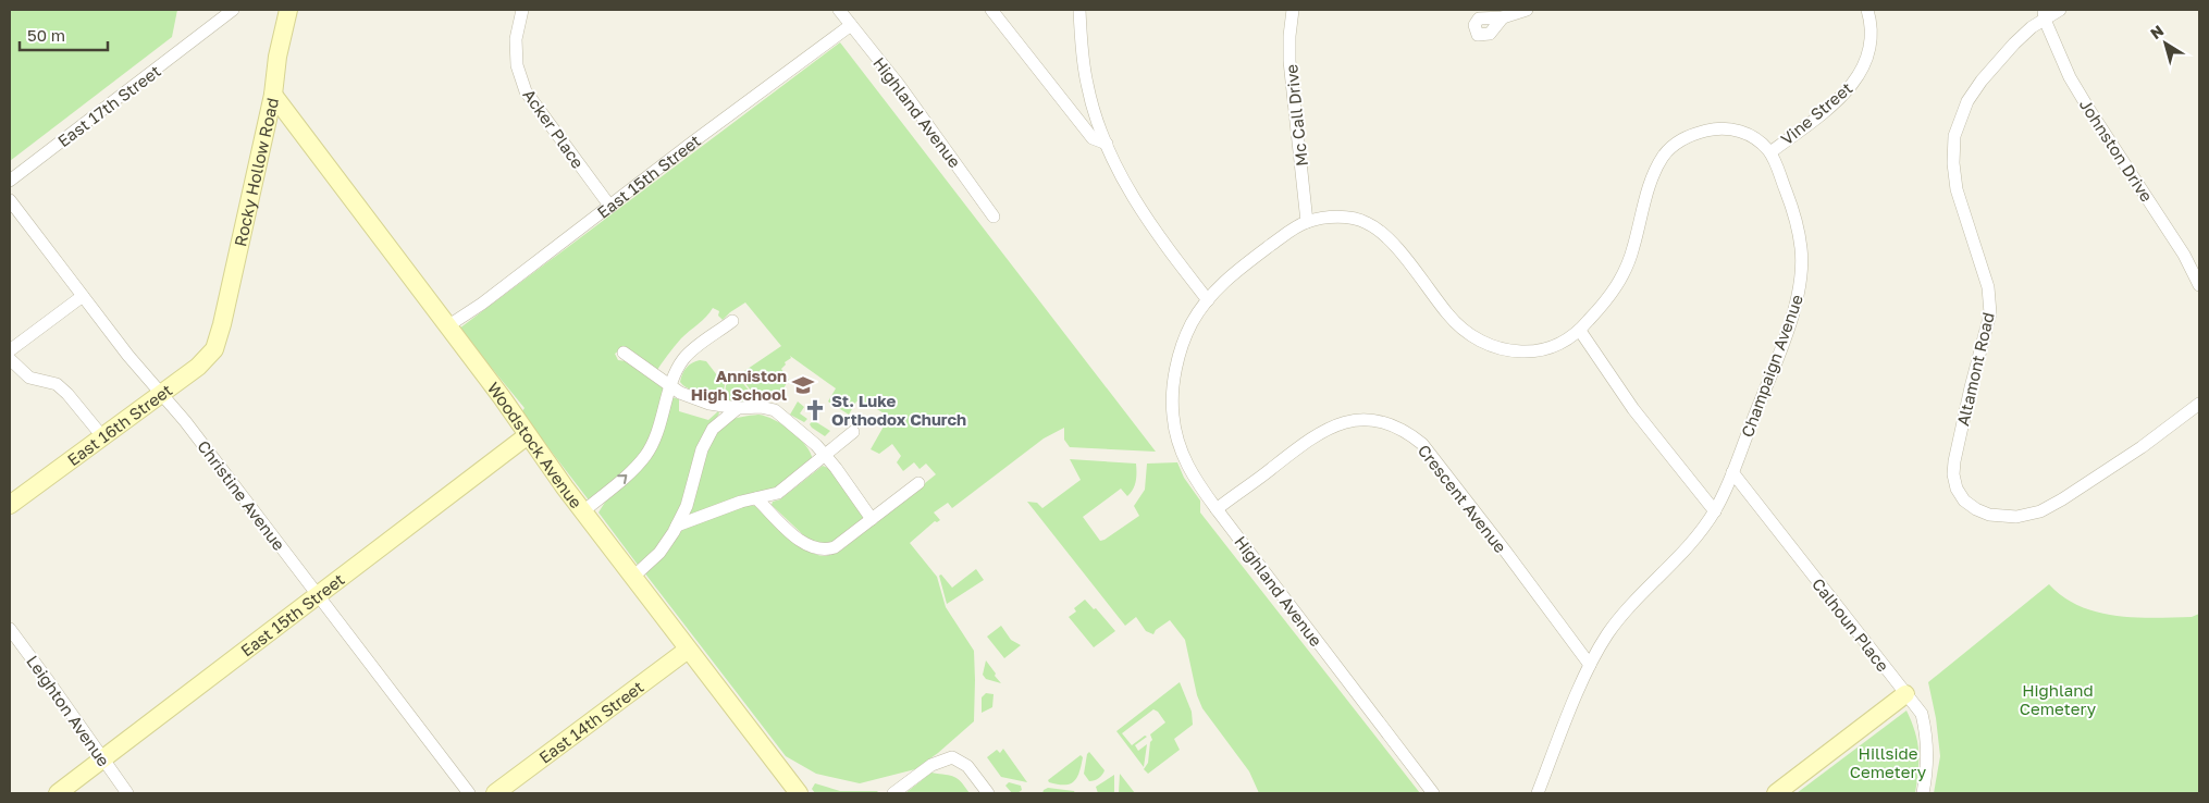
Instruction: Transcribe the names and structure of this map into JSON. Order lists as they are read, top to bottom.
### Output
{
  "streets": {
    "street": [
      "East 17th Street",
      "Highland Avenue",
      "Vine Street",
      "Mc Call Drive",
      "Acker Place",
      "Johnston Drive",
      "Rocky Hollow Road",
      "East 15th Street",
      "Champaign Avenue",
      "Altamont Road",
      "East 16th Street",
      "Woodstock Avenue",
      "Christine Avenue",
      "Crescent Avenue",
      "Calhoun Place",
      "Leighton Avenue",
      "East 14th Street"
    ]
  },
  "crossings": [
    ["Highland Avenue", "East 15th Street"],
    ["Highland Avenue", "Champaign Avenue"],
    ["Highland Avenue", "Crescent Avenue"],
    ["Vine Street", "Champaign Avenue"],
    ["Mc Call Drive", "Champaign Avenue"],
    ["Acker Place", "East 15th Street"],
    ["Johnston Drive", "Altamont Road"],
    ["Rocky Hollow Road", "East 16th Street"],
    ["Rocky Hollow Road", "Woodstock Avenue"],
    ["East 15th Street", "Woodstock Avenue"],
    ["East 15th Street", "Christine Avenue"],
    ["East 15th Street", "Leighton Avenue"],
    ["Champaign Avenue", "Crescent Avenue"],
    ["Champaign Avenue", "Calhoun Place"],
    ["East 16th Street", "Christine Avenue"],
    ["Woodstock Avenue", "East 14th Street"]
  ],
  "parks": ["Highland Cemetery", "Hillside Cemetery"],
  "places": {
    "school or university": ["Anniston High School"],
    "church": ["St. Luke Orthodox Church"]
  },
  "scale_bar": "50 m",
  "north": "top left"
}
